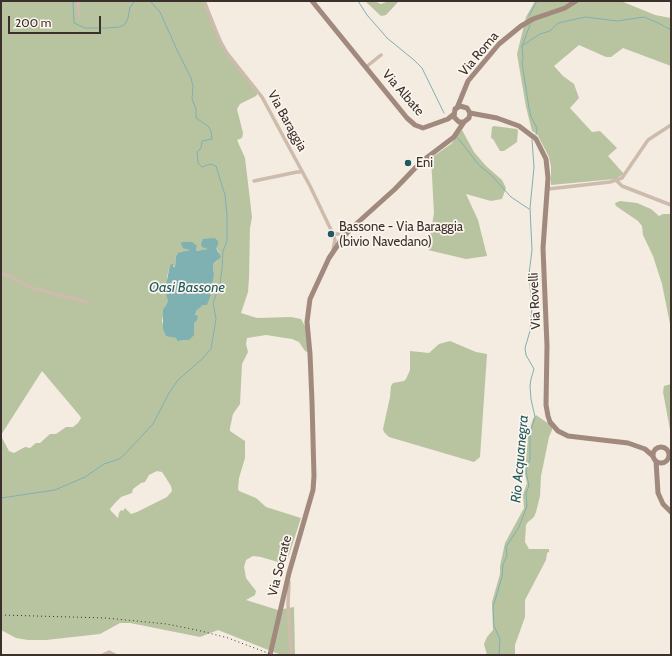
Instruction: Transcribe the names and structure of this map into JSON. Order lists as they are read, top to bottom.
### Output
{
  "streets": {
    "street": [
      "Via Roma",
      "Via Albate",
      "Via Baraggia",
      "Via Rovelli",
      "Via Socrate"
    ]
  },
  "crossings": [
    ["Via Roma", "Via Albate"],
    ["Via Roma", "Via Rovelli"]
  ],
  "water": ["Oasi Bassone", "Rio Acquanegra"],
  "places": ["Eni", "Bassone - Via Baraggia (bivio Navedano)"],
  "scale_bar": "200 m"
}
